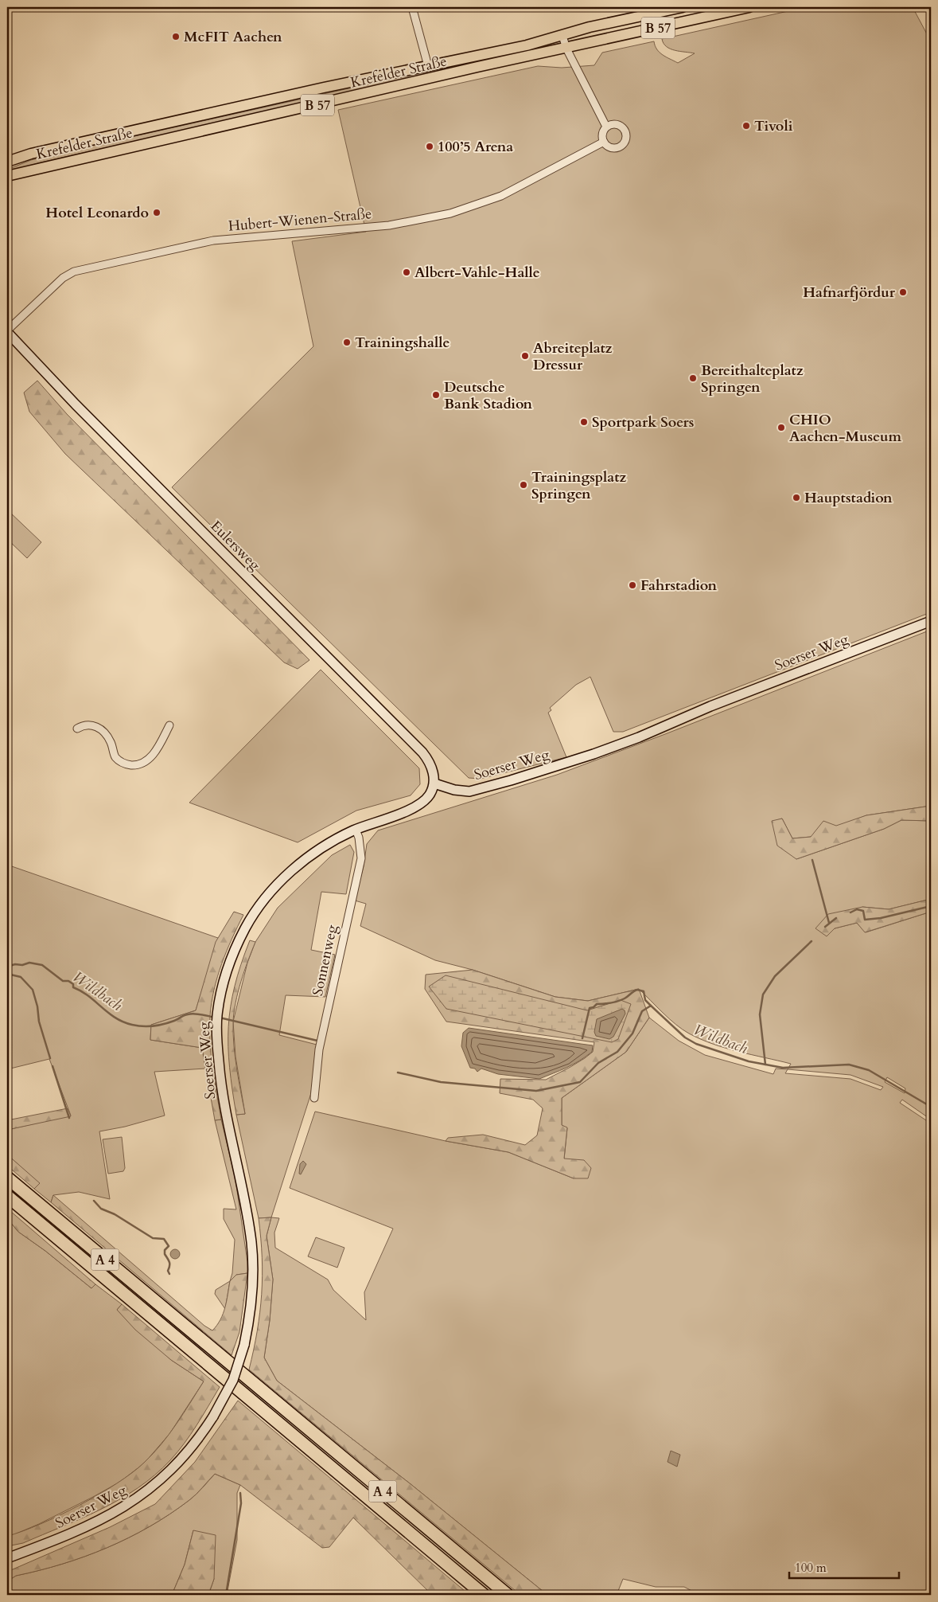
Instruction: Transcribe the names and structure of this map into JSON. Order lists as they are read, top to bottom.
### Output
{
  "streets": {
    "highway": ["A 4"],
    "main road": [
      "B 57",
      "Krefelder Straße",
      "Eulersweg",
      "Soerser Weg"
    ],
    "street": ["Hubert-Wienen-Straße", "Sonnenweg"]
  },
  "crossings": [
    ["Hubert-Wienen-Straße", "Eulersweg"],
    ["Eulersweg", "Soerser Weg"],
    ["Soerser Weg", "Sonnenweg"]
  ],
  "water": ["Wildbach"],
  "places": [
    "McFIT Aachen",
    "Tivoli",
    "100’5 Arena",
    "Hotel Leonardo",
    "Albert-Vahle-Halle",
    "Hafnarfjördur",
    "Trainingshalle",
    "Abreiteplatz Dressur",
    "Bereithalteplatz Springen",
    "Deutsche Bank Stadion",
    "Sportpark Soers",
    "CHIO Aachen-Museum",
    "Trainingsplatz Springen",
    "Hauptstadion",
    "Fahrstadion"
  ],
  "scale_bar": "100 m"
}
